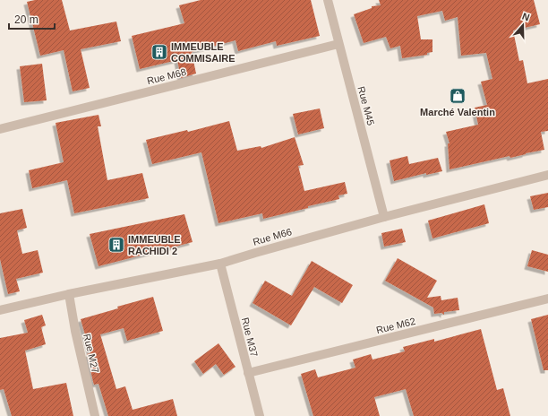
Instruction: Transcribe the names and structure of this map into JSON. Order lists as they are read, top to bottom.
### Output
{
  "streets": {
    "street": [
      "Rue M68",
      "Rue M45",
      "Rue M66",
      "Rue M62",
      "Rue M37",
      "Rue M27"
    ]
  },
  "crossings": [
    ["Rue M68", "Rue M45"],
    ["Rue M45", "Rue M66"],
    ["Rue M66", "Rue M37"],
    ["Rue M66", "Rue M27"],
    ["Rue M62", "Rue M37"]
  ],
  "places": {
    "building": ["IMMEUBLE COMMISAIRE", "IMMEUBLE RACHIDI 2"],
    "shop": ["Marché Valentin"]
  },
  "scale_bar": "20 m",
  "north": "top"
}
